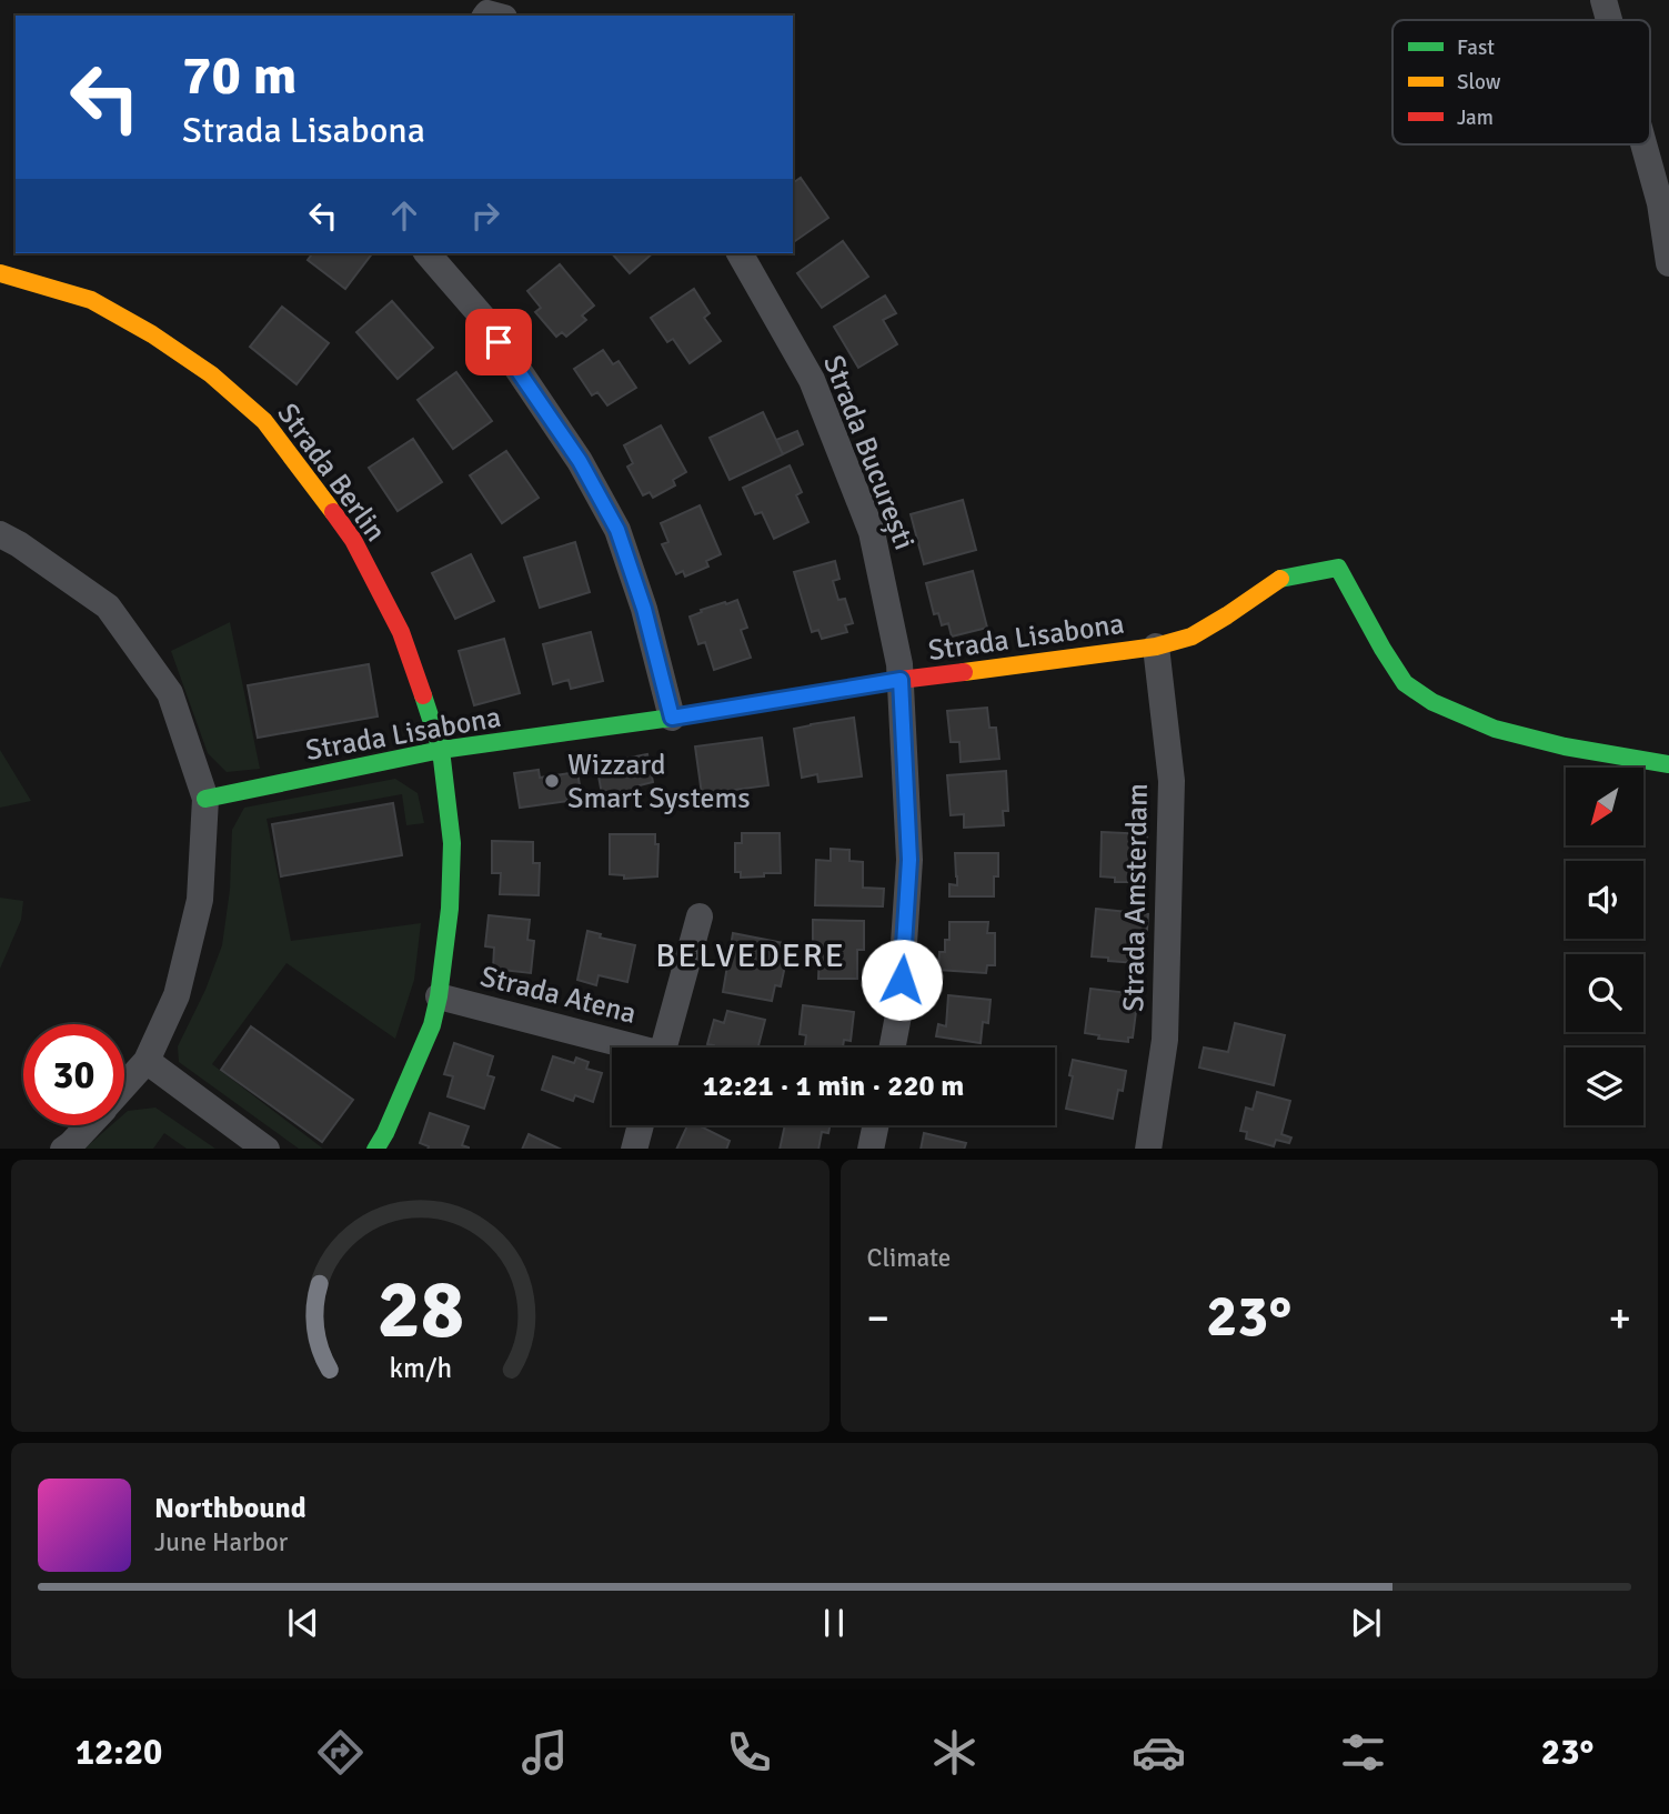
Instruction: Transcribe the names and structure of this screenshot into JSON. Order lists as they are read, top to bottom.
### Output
{
  "streets": {
    "street": [
      "Strada București",
      "Strada Berlin",
      "Strada Lisabona",
      "Strada Amsterdam",
      "Strada Atena"
    ]
  },
  "crossings": [
    ["Strada București", "Strada Lisabona"],
    ["Strada Berlin", "Strada Lisabona"],
    ["Strada Berlin", "Strada Atena"],
    ["Strada Lisabona", "Strada Amsterdam"]
  ],
  "districts": ["BELVEDERE"],
  "places": ["Wizzard Smart Systems"],
  "legend": ["Fast", "Slow", "Jam"],
  "north": "bottom left",
  "page": {
    "turn": ["70 m", "Strada Lisabona"],
    "limit": "30",
    "trip": "12:21 · 1 min · 220 m",
    "tile": "Climate",
    "heat": ["−", "23°", "+"],
    "song": ["Northbound", "June Harbor"],
    "tabs": ["12:20", "23°"],
    "gauge": ["28", "km/h"]
  }
}
